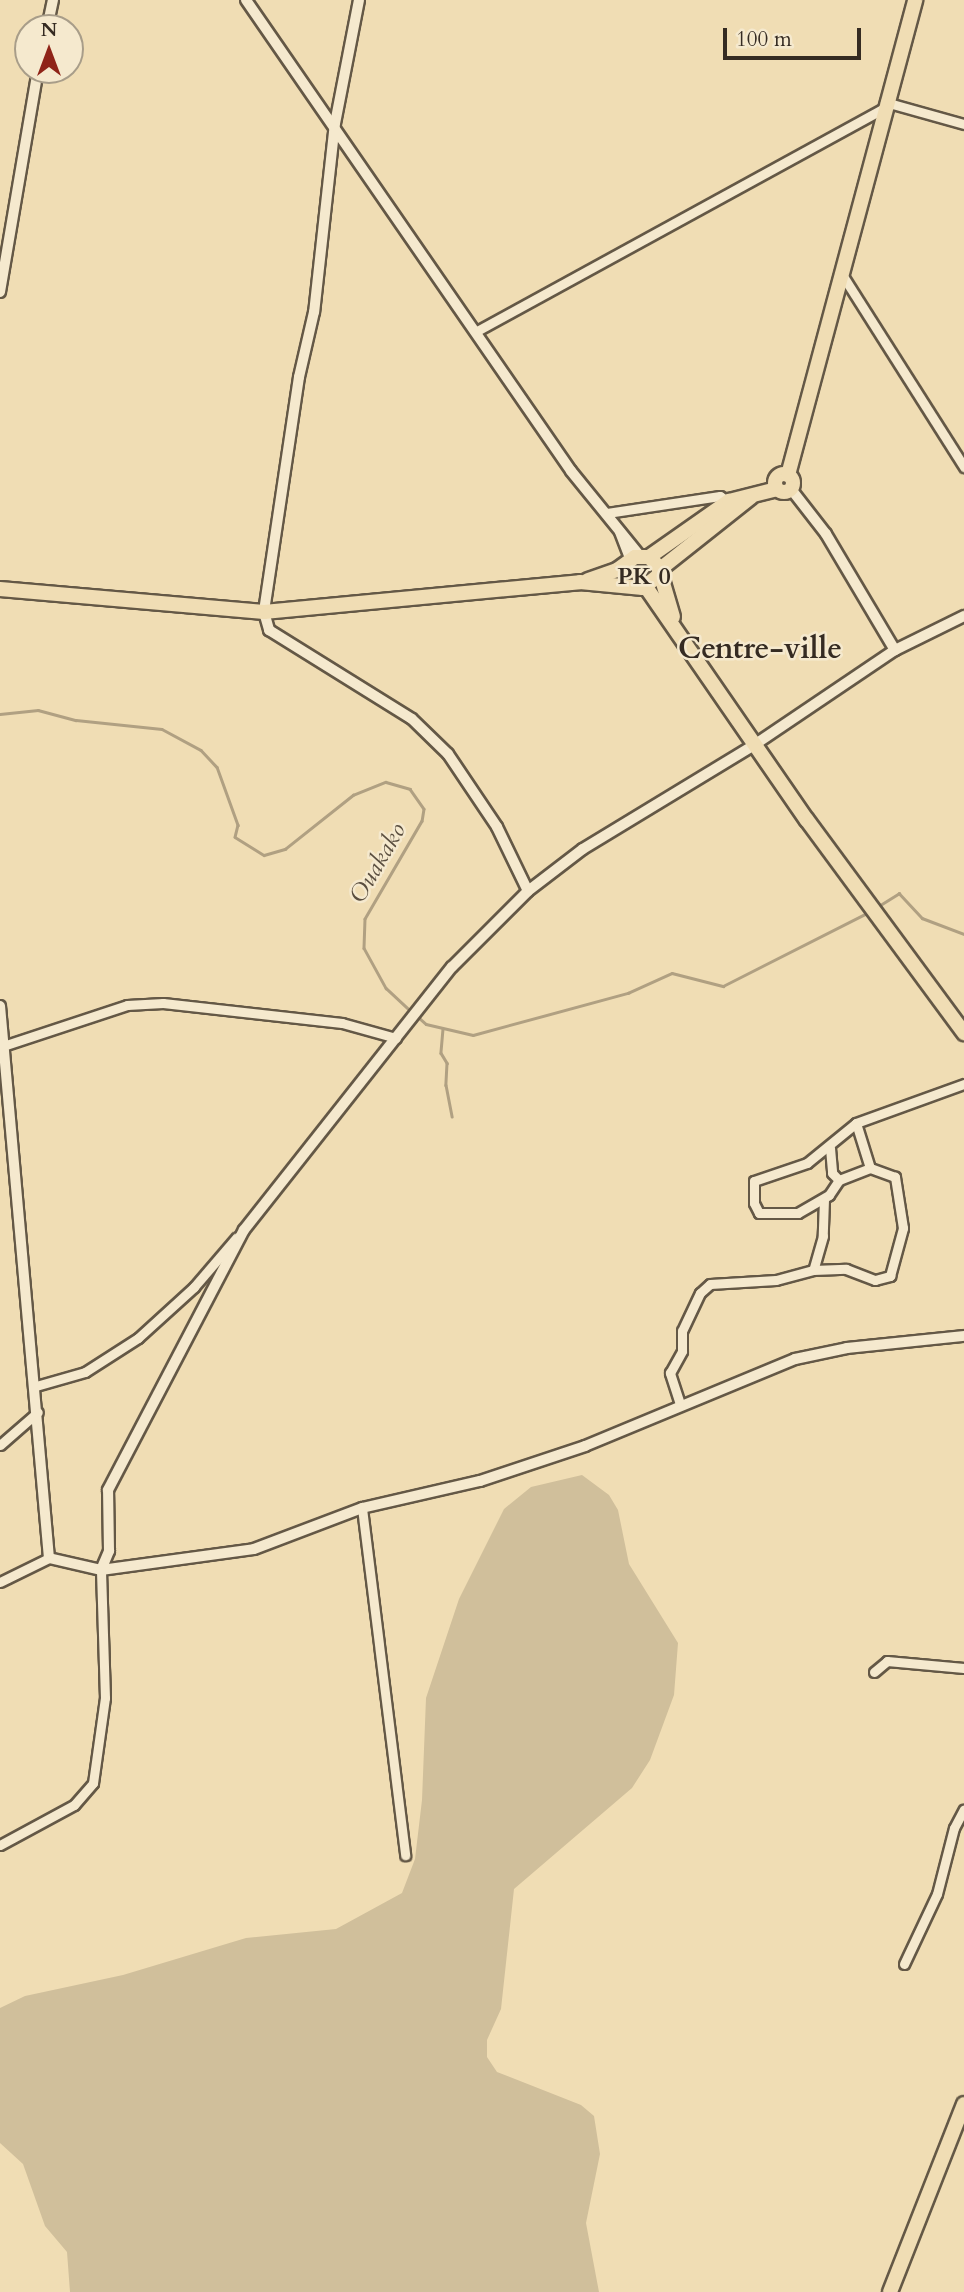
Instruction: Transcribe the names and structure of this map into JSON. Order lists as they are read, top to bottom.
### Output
{
  "districts": ["PK 0", "Centre-ville"],
  "water": ["Ouakako"],
  "scale_bar": "100 m",
  "north": "top"
}
